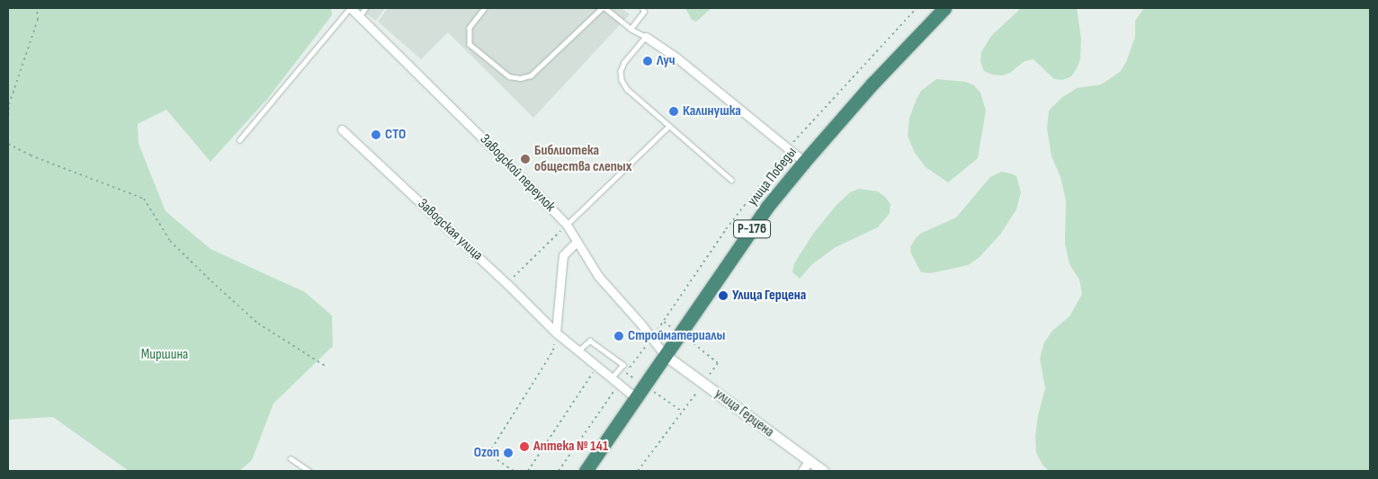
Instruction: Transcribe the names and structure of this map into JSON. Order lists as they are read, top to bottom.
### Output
{
  "streets": {
    "highway": ["улица Победы", "Р-176"],
    "street": ["Заводской переулок", "Заводская улица", "улица Герцена"]
  },
  "crossings": [
    ["Заводской переулок", "улица Победы"],
    ["Заводской переулок", "улица Герцена"],
    ["улица Победы", "Заводская улица"],
    ["улица Победы", "улица Герцена"]
  ],
  "parks": ["Миршина"],
  "places": [
    "Луч",
    "Калинушка",
    "СТО",
    "Библиотека общества слепых",
    "Улица Герцена",
    "Стройматериалы",
    "Аптека № 141",
    "Ozon"
  ]
}
